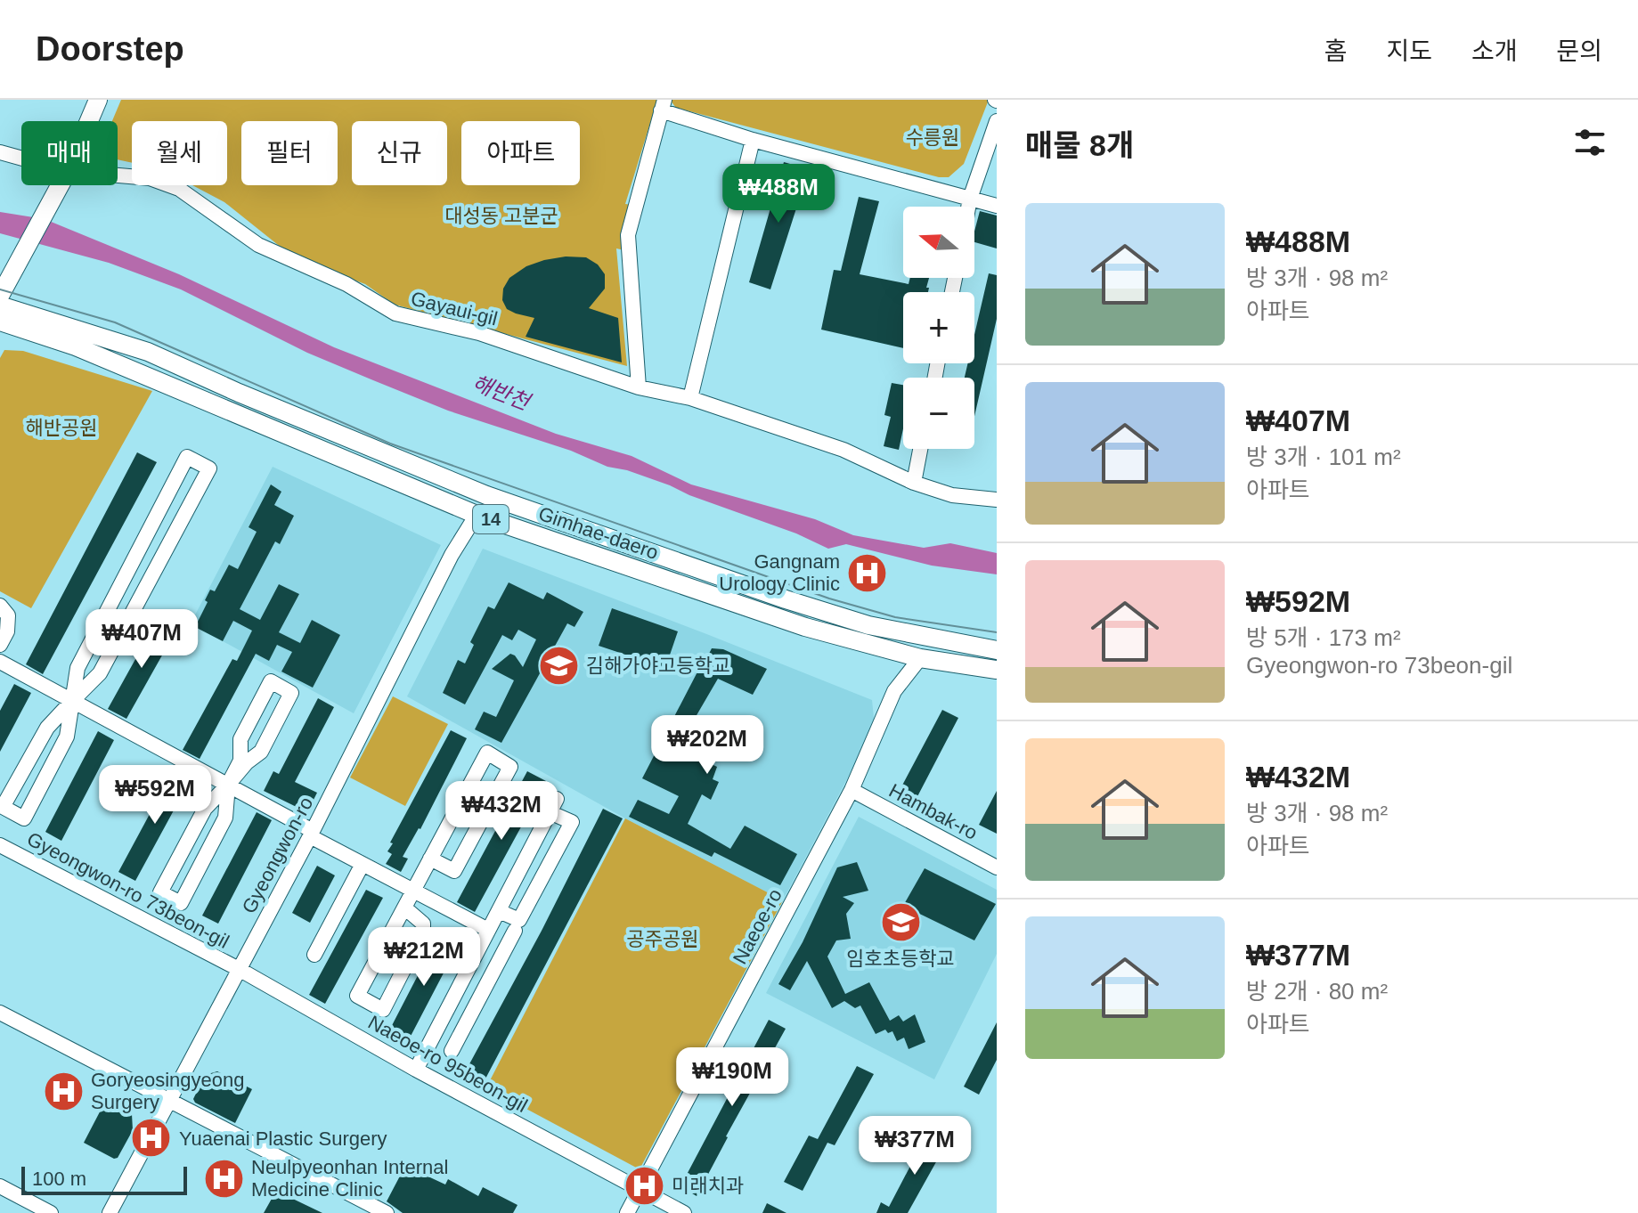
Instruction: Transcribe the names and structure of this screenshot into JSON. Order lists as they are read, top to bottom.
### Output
{
  "streets": {
    "main road": ["14", "Gimhae-daero"],
    "street": [
      "Gayaui-gil",
      "Hambak-ro",
      "Gyeongwon-ro",
      "Gyeongwon-ro 73beon-gil",
      "Naeoe-ro",
      "Naeoe-ro 95beon-gil"
    ]
  },
  "crossings": [
    ["Gimhae-daero", "Gyeongwon-ro"],
    ["Gimhae-daero", "Naeoe-ro"],
    ["Hambak-ro", "Naeoe-ro"],
    ["Gyeongwon-ro", "Gyeongwon-ro 73beon-gil"],
    ["Gyeongwon-ro", "Naeoe-ro 95beon-gil"],
    ["Gyeongwon-ro 73beon-gil", "Naeoe-ro 95beon-gil"],
    ["Naeoe-ro", "Naeoe-ro 95beon-gil"]
  ],
  "water": ["해반천"],
  "parks": [
    "수릉원",
    "대성동 고분군",
    "해반공원",
    "공주공원"
  ],
  "places": {
    "hospital": [
      "Gangnam Urology Clinic",
      "Goryeosingyeong Surgery",
      "Yuaenai Plastic Surgery",
      "Neulpyeonhan Internal Medicine Clinic",
      "미래치과"
    ],
    "school or university": ["김해가야고등학교", "임호초등학교"]
  },
  "scale_bar": "100 m",
  "north": "left",
  "page": {
    "header": "Doorstep",
    "nav": [
      "홈",
      "지도",
      "소개",
      "문의"
    ],
    "heading": "매물 8개",
    "chip": [
      "매매",
      "월세",
      "필터",
      "신규",
      "아파트"
    ],
    "price": [
      "₩488M",
      "₩407M",
      "₩202M",
      "₩592M",
      "₩432M",
      "₩212M",
      "₩190M",
      "₩377M"
    ],
    "list": [
      {
        "name": "₩488M",
        "note": "방 3개 · 98 m² · 아파트"
      },
      {
        "name": "₩407M",
        "note": "방 3개 · 101 m² · 아파트"
      },
      {
        "name": "₩592M",
        "note": "방 5개 · 173 m² · Gyeongwon-ro 73beon-gil"
      },
      {
        "name": "₩432M",
        "note": "방 3개 · 98 m² · 아파트"
      },
      {
        "name": "₩377M",
        "note": "방 2개 · 80 m² · 아파트"
      }
    ],
    "map_buttons": ["+", "−"],
    "scale": "100 m"
  }
}
